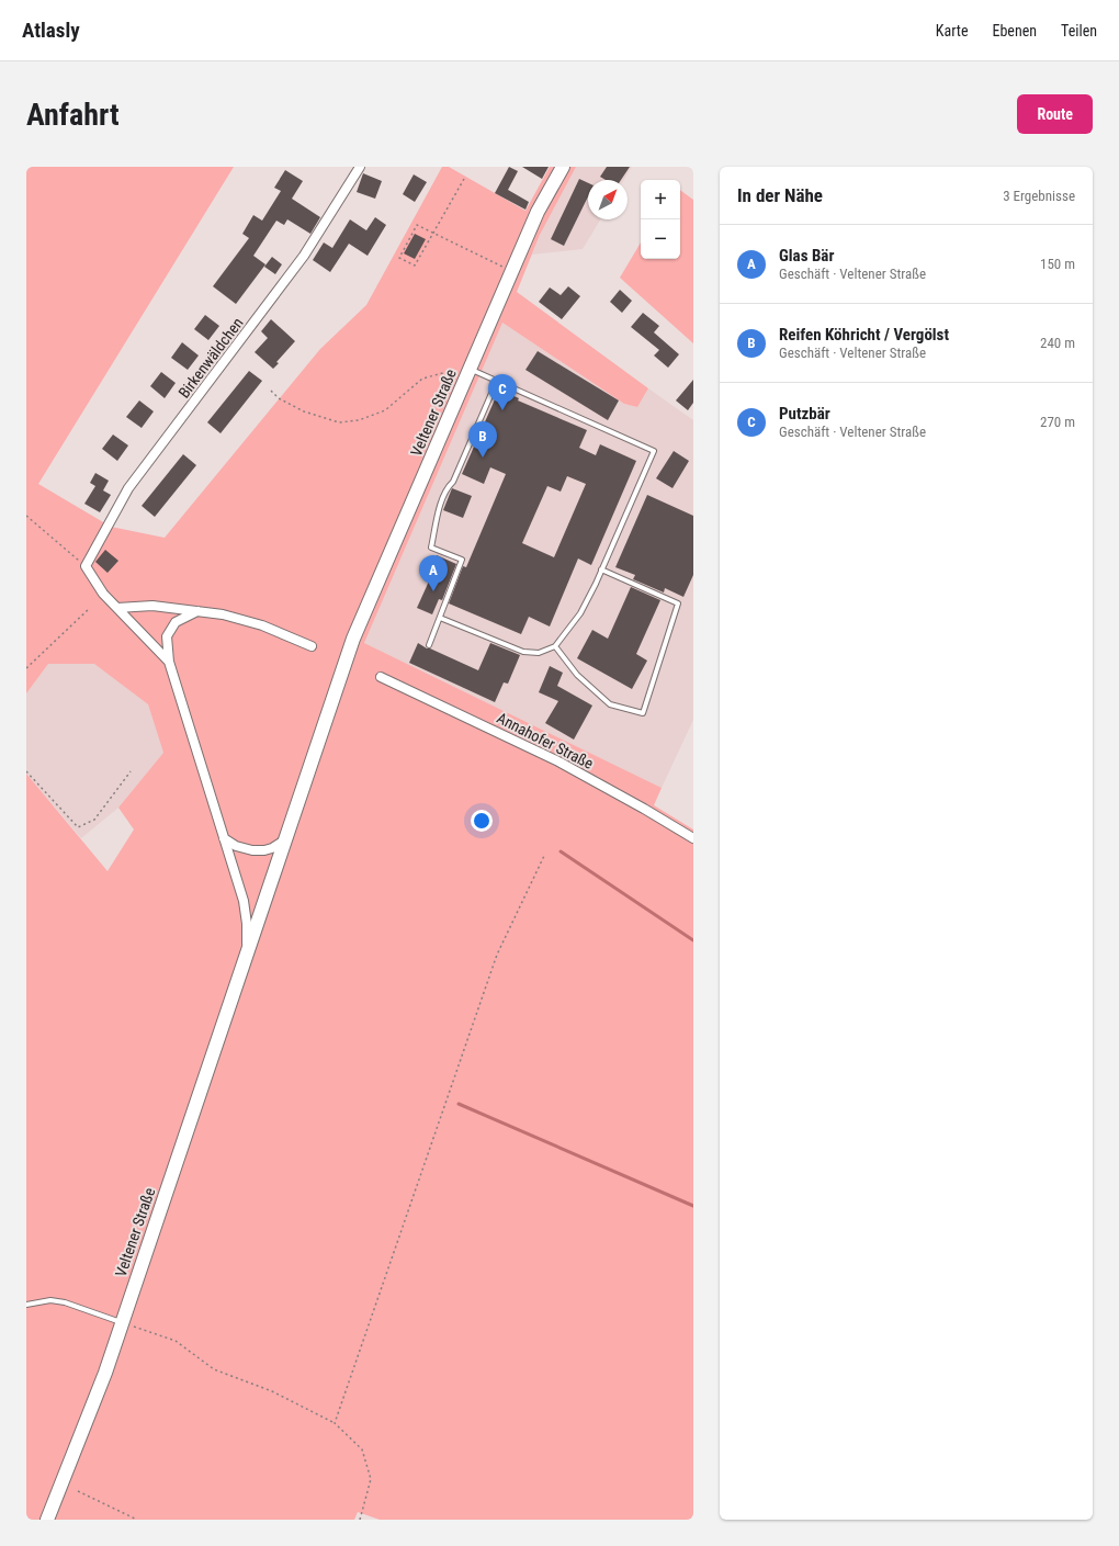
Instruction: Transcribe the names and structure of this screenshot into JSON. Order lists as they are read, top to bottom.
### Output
{
  "streets": {
    "main road": ["Veltener Straße"],
    "street": ["Birkenwäldchen", "Annahofer Straße"]
  },
  "north": "top right",
  "page": {
    "header": "Atlasly",
    "nav": ["Karte", "Ebenen", "Teilen"],
    "buttons": "Route",
    "title": "Anfahrt",
    "heading": ["In der Nähe", "3 Ergebnisse"],
    "map_buttons": ["+", "−"],
    "list": [
      {
        "mark": "A",
        "name": "Glas Bär",
        "note": "Geschäft · Veltener Straße",
        "value": "150 m"
      },
      {
        "mark": "B",
        "name": "Reifen Köhricht / Vergölst",
        "note": "Geschäft · Veltener Straße",
        "value": "240 m"
      },
      {
        "mark": "C",
        "name": "Putzbär",
        "note": "Geschäft · Veltener Straße",
        "value": "270 m"
      }
    ],
    "pins": ["C", "B", "A"]
  }
}
